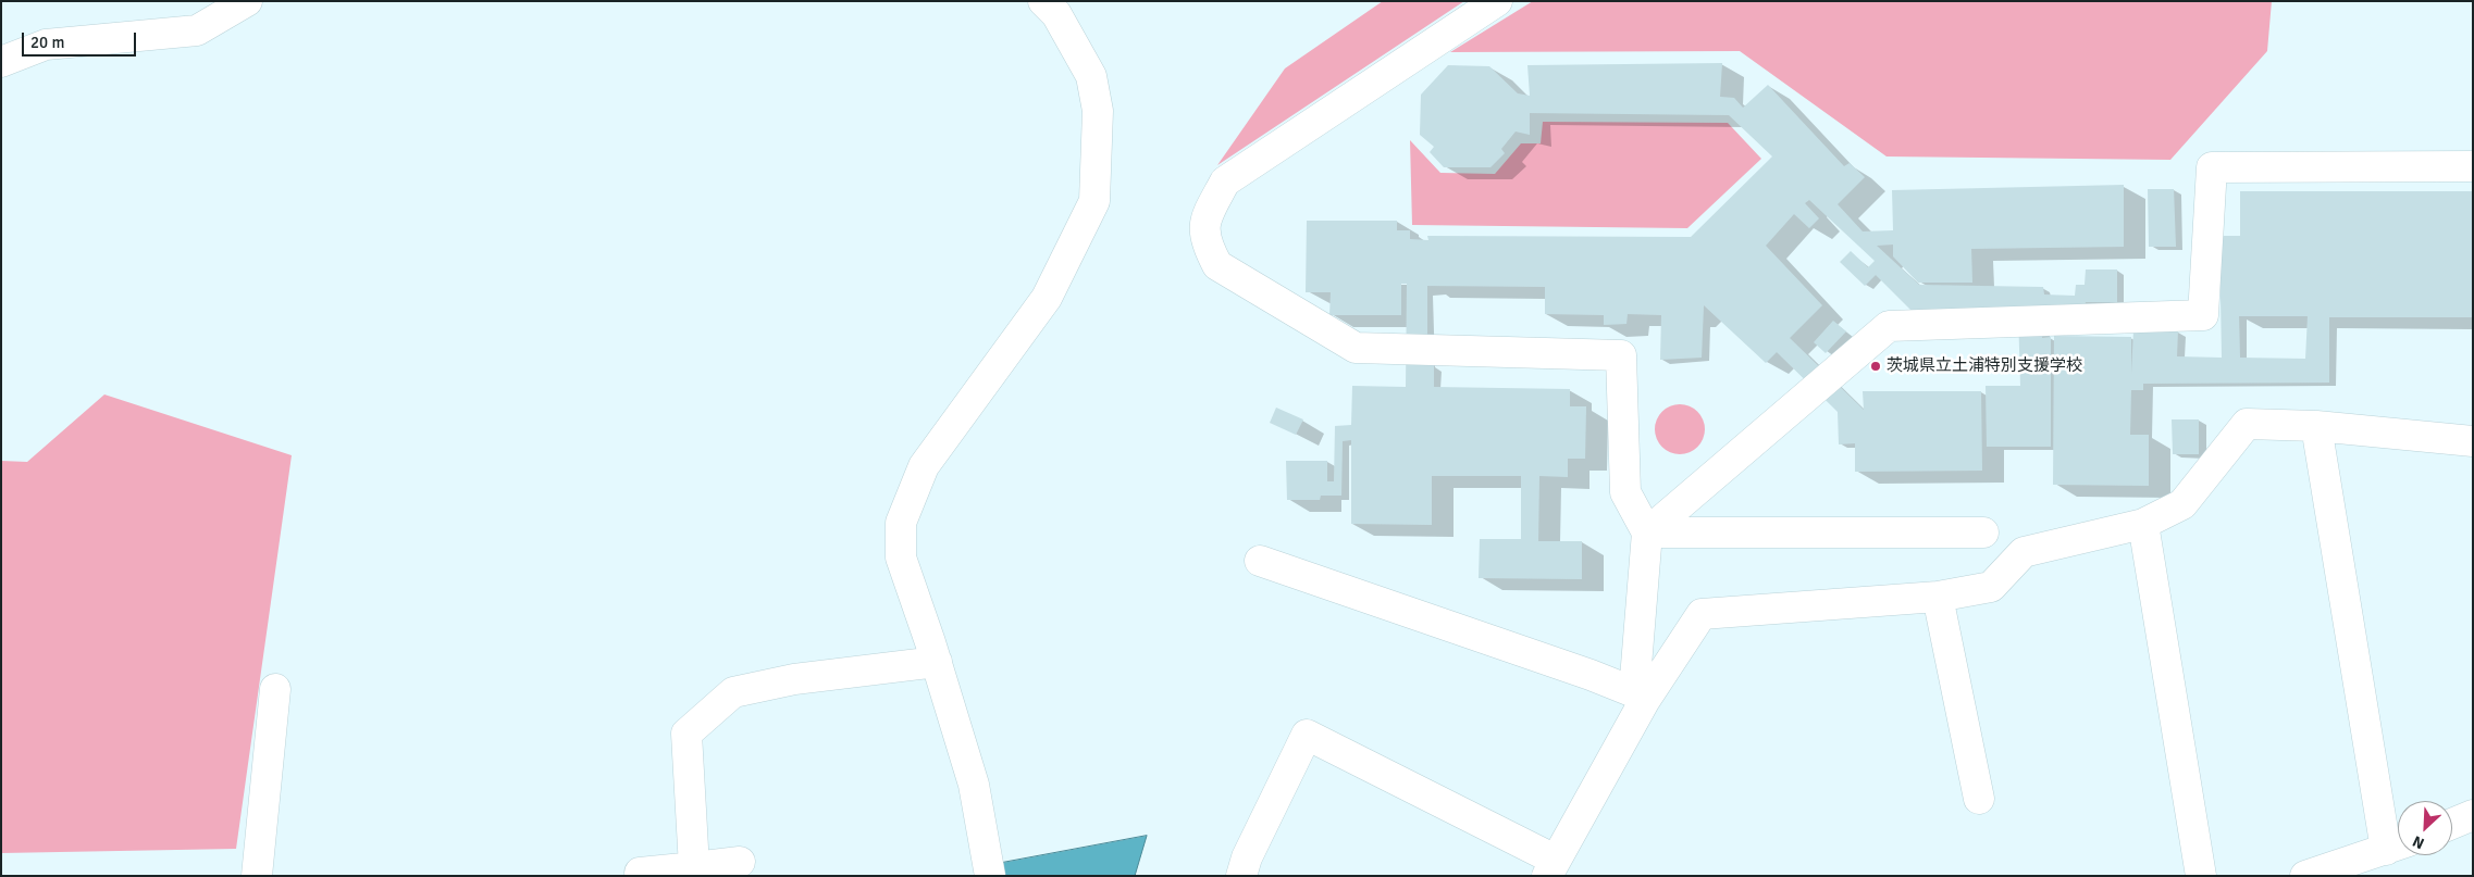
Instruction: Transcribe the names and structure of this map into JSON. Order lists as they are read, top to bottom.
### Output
{
  "places": ["茨城県立土浦特別支援学校"],
  "scale_bar": "20 m",
  "north": "bottom left"
}
